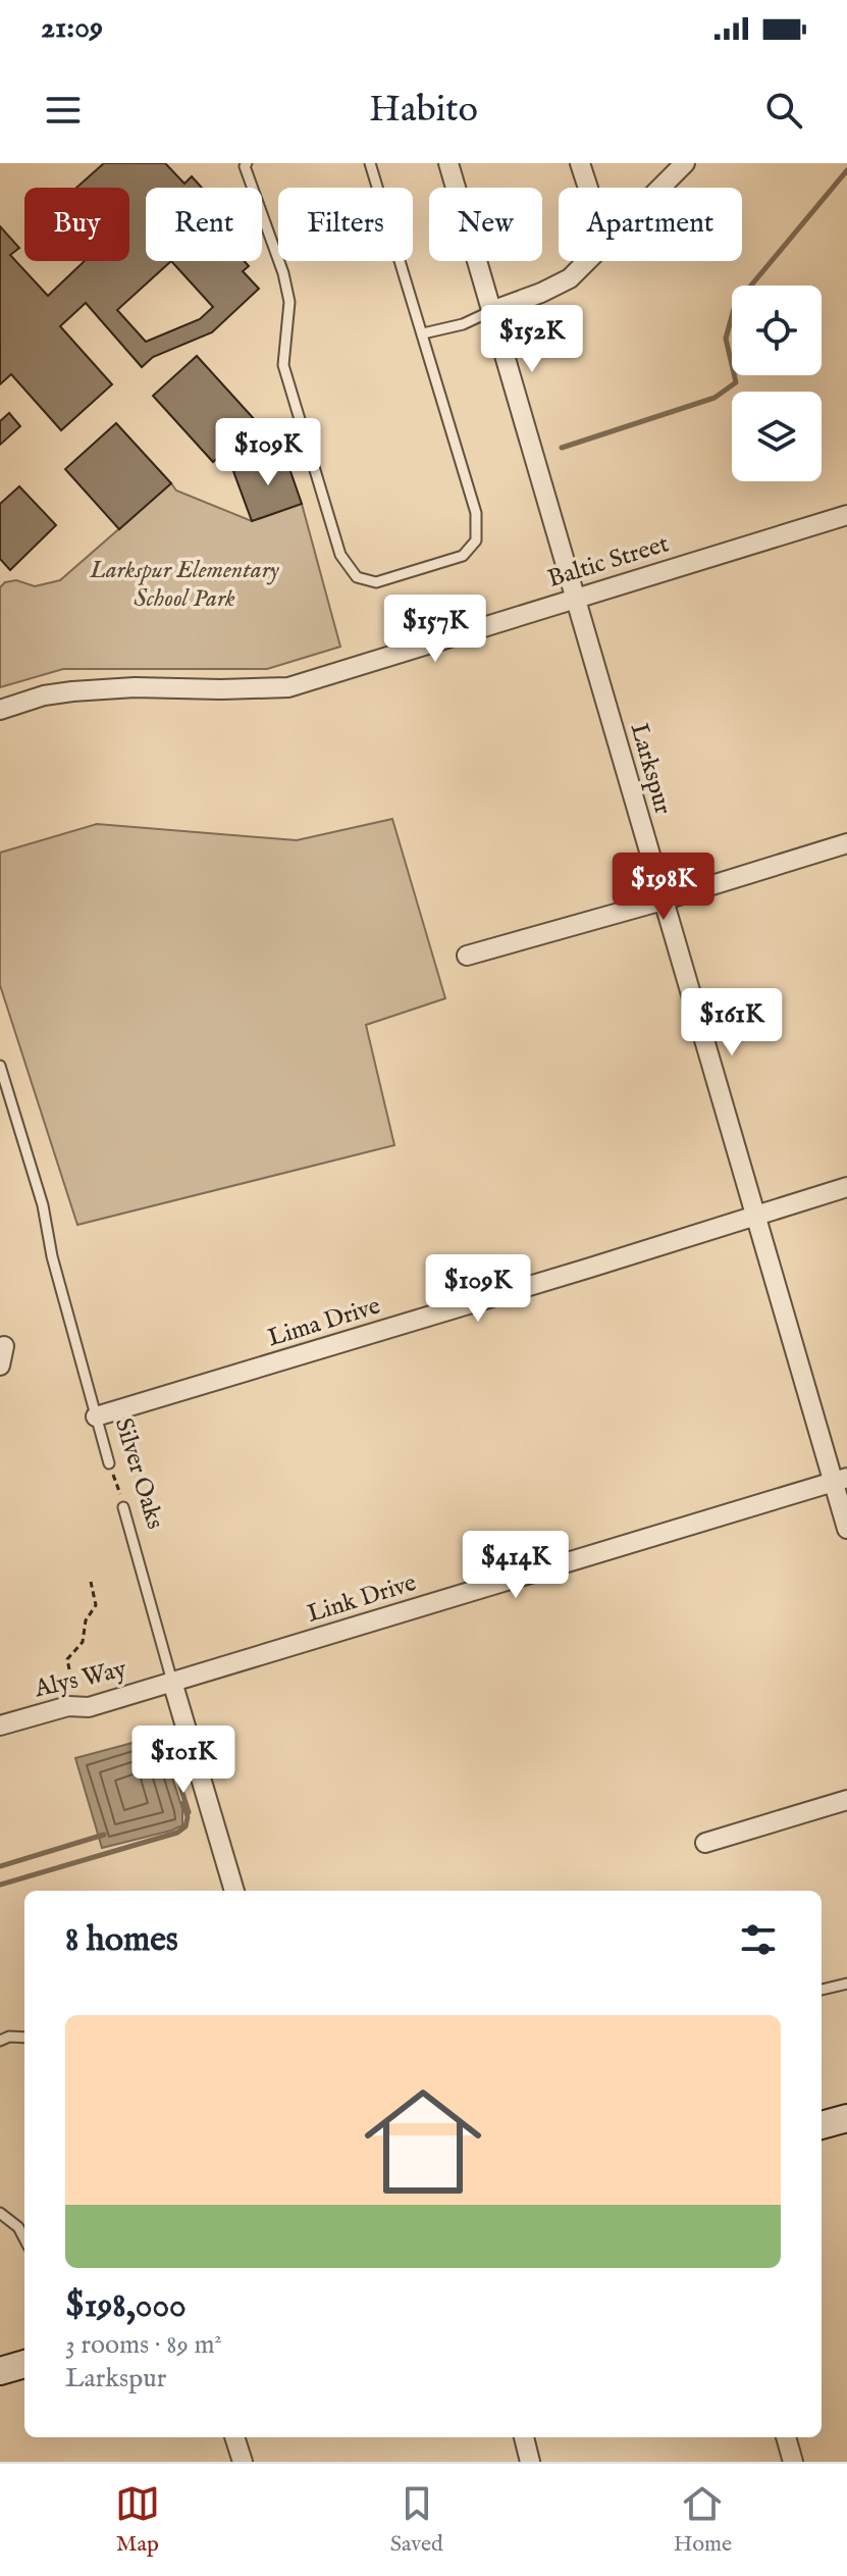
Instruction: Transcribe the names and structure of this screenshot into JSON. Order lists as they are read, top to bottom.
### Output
{
  "streets": {
    "street": [
      "Baltic Street",
      "Larkspur",
      "Lima Drive",
      "Silver Oaks",
      "Link Drive",
      "Alys Way"
    ]
  },
  "crossings": [
    ["Baltic Street", "Larkspur"],
    ["Larkspur", "Lima Drive"],
    ["Larkspur", "Link Drive"],
    ["Lima Drive", "Silver Oaks"],
    ["Silver Oaks", "Link Drive"],
    ["Silver Oaks", "Alys Way"],
    ["Link Drive", "Alys Way"]
  ],
  "parks": ["Larkspur Elementary School Park"],
  "page": {
    "status": "21:09",
    "header": "Habito",
    "chip": [
      "Buy",
      "Rent",
      "Filters",
      "New",
      "Apartment"
    ],
    "price": [
      "$152K",
      "$109K",
      "$157K",
      "$198K",
      "$161K",
      "$109K",
      "$414K",
      "$101K"
    ],
    "heading": "8 homes",
    "list": [
      {
        "name": "$198,000",
        "note": "3 rooms · 89 m² · Larkspur"
      }
    ],
    "tabs": ["Map", "Saved", "Home"]
  }
}
